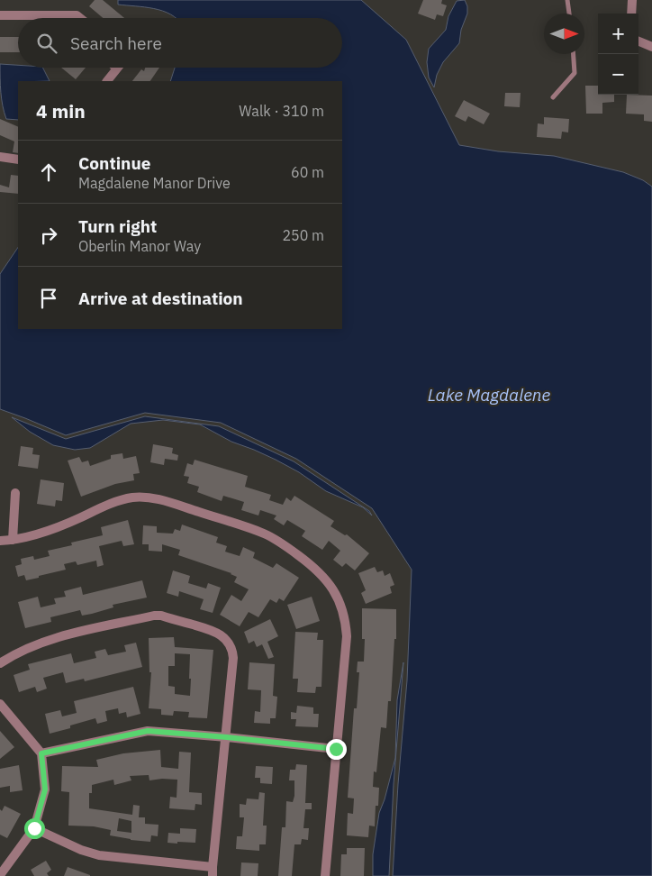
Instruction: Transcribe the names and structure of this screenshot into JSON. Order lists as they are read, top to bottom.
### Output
{
  "water": ["Lake Magdalene"],
  "north": "right",
  "page": {
    "map_buttons": ["+", "−"],
    "search": "Search here",
    "heading": ["4 min", "Walk · 310 m"],
    "list": [
      ["Continue", "Magdalene Manor Drive", "60 m"],
      ["Turn right", "Oberlin Manor Way", "250 m"],
      "Arrive at destination"
    ]
  }
}
